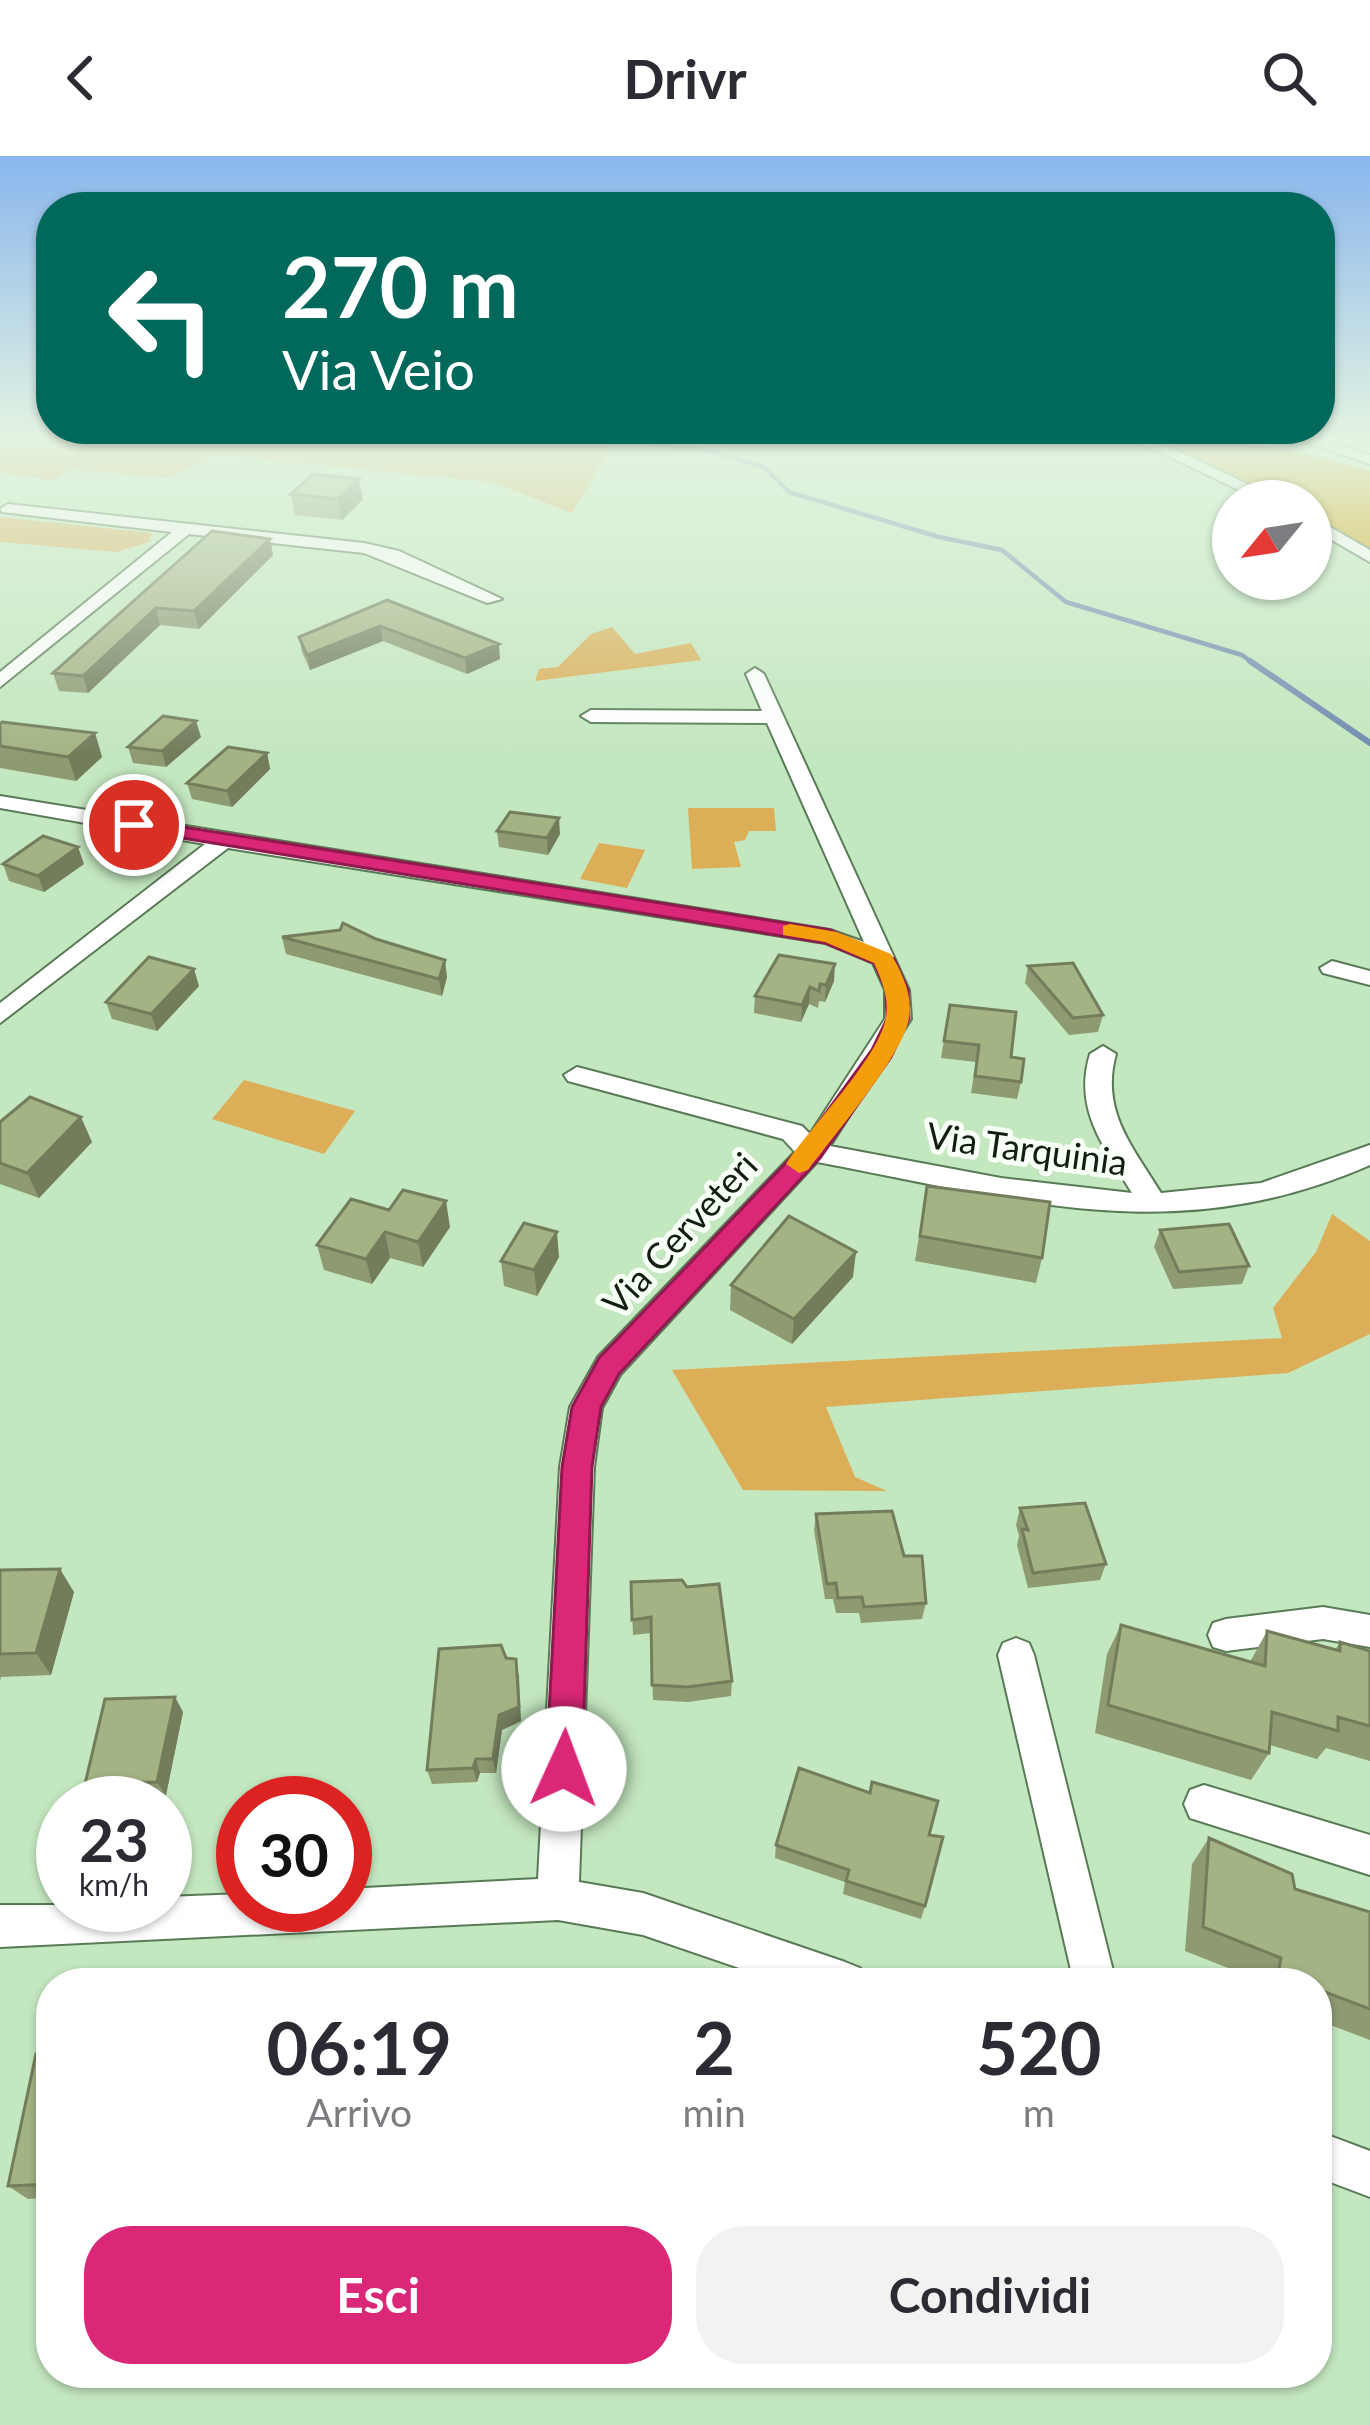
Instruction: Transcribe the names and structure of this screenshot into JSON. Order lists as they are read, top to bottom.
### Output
{
  "streets": {
    "street": ["Via Tarquinia", "Via Cerveteri"]
  },
  "crossings": [
    ["Via Tarquinia", "Via Cerveteri"]
  ],
  "north": "bottom left",
  "page": {
    "header": "Drivr",
    "turn": ["270 m", "Via Veio"],
    "speed": "23 km/h",
    "limit": "30",
    "eta": [
      "06:19",
      "Arrivo",
      "2",
      "min",
      "520",
      "m"
    ],
    "buttons": ["Esci", "Condividi"]
  }
}
